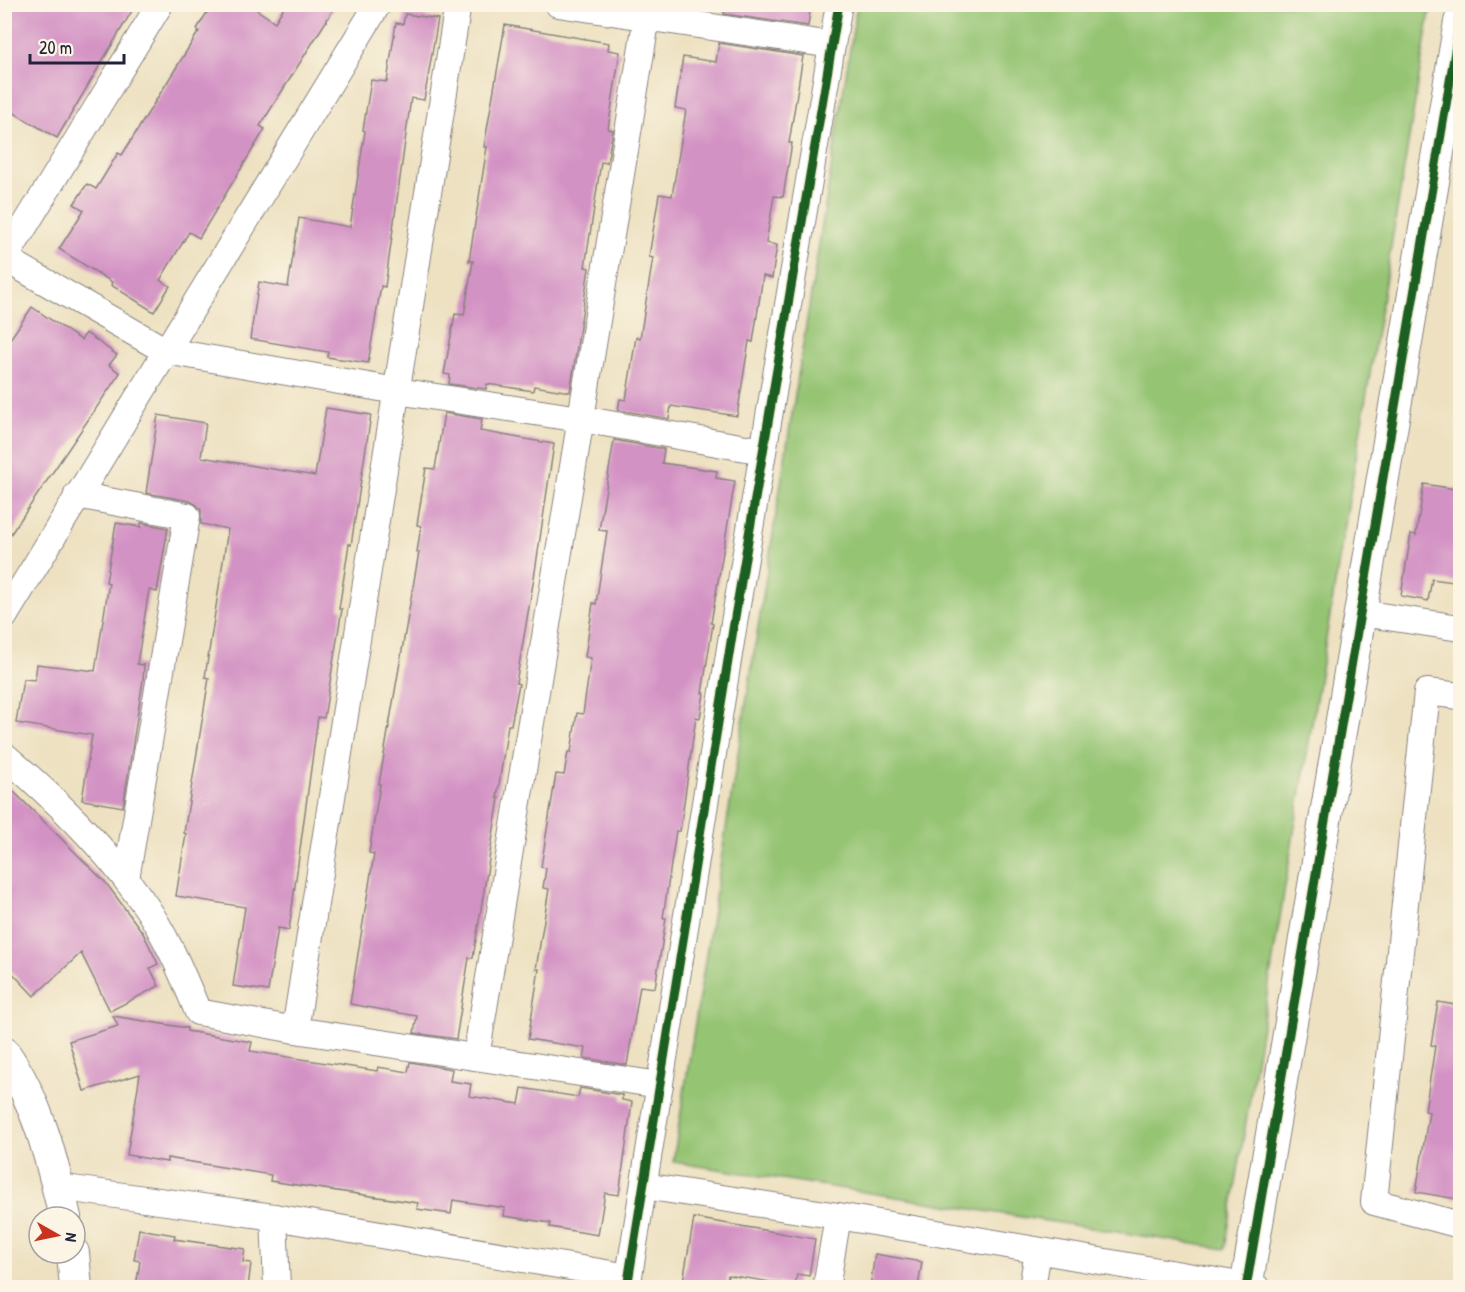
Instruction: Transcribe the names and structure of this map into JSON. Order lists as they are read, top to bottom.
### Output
{
  "scale_bar": "20 m",
  "north": "right"
}
